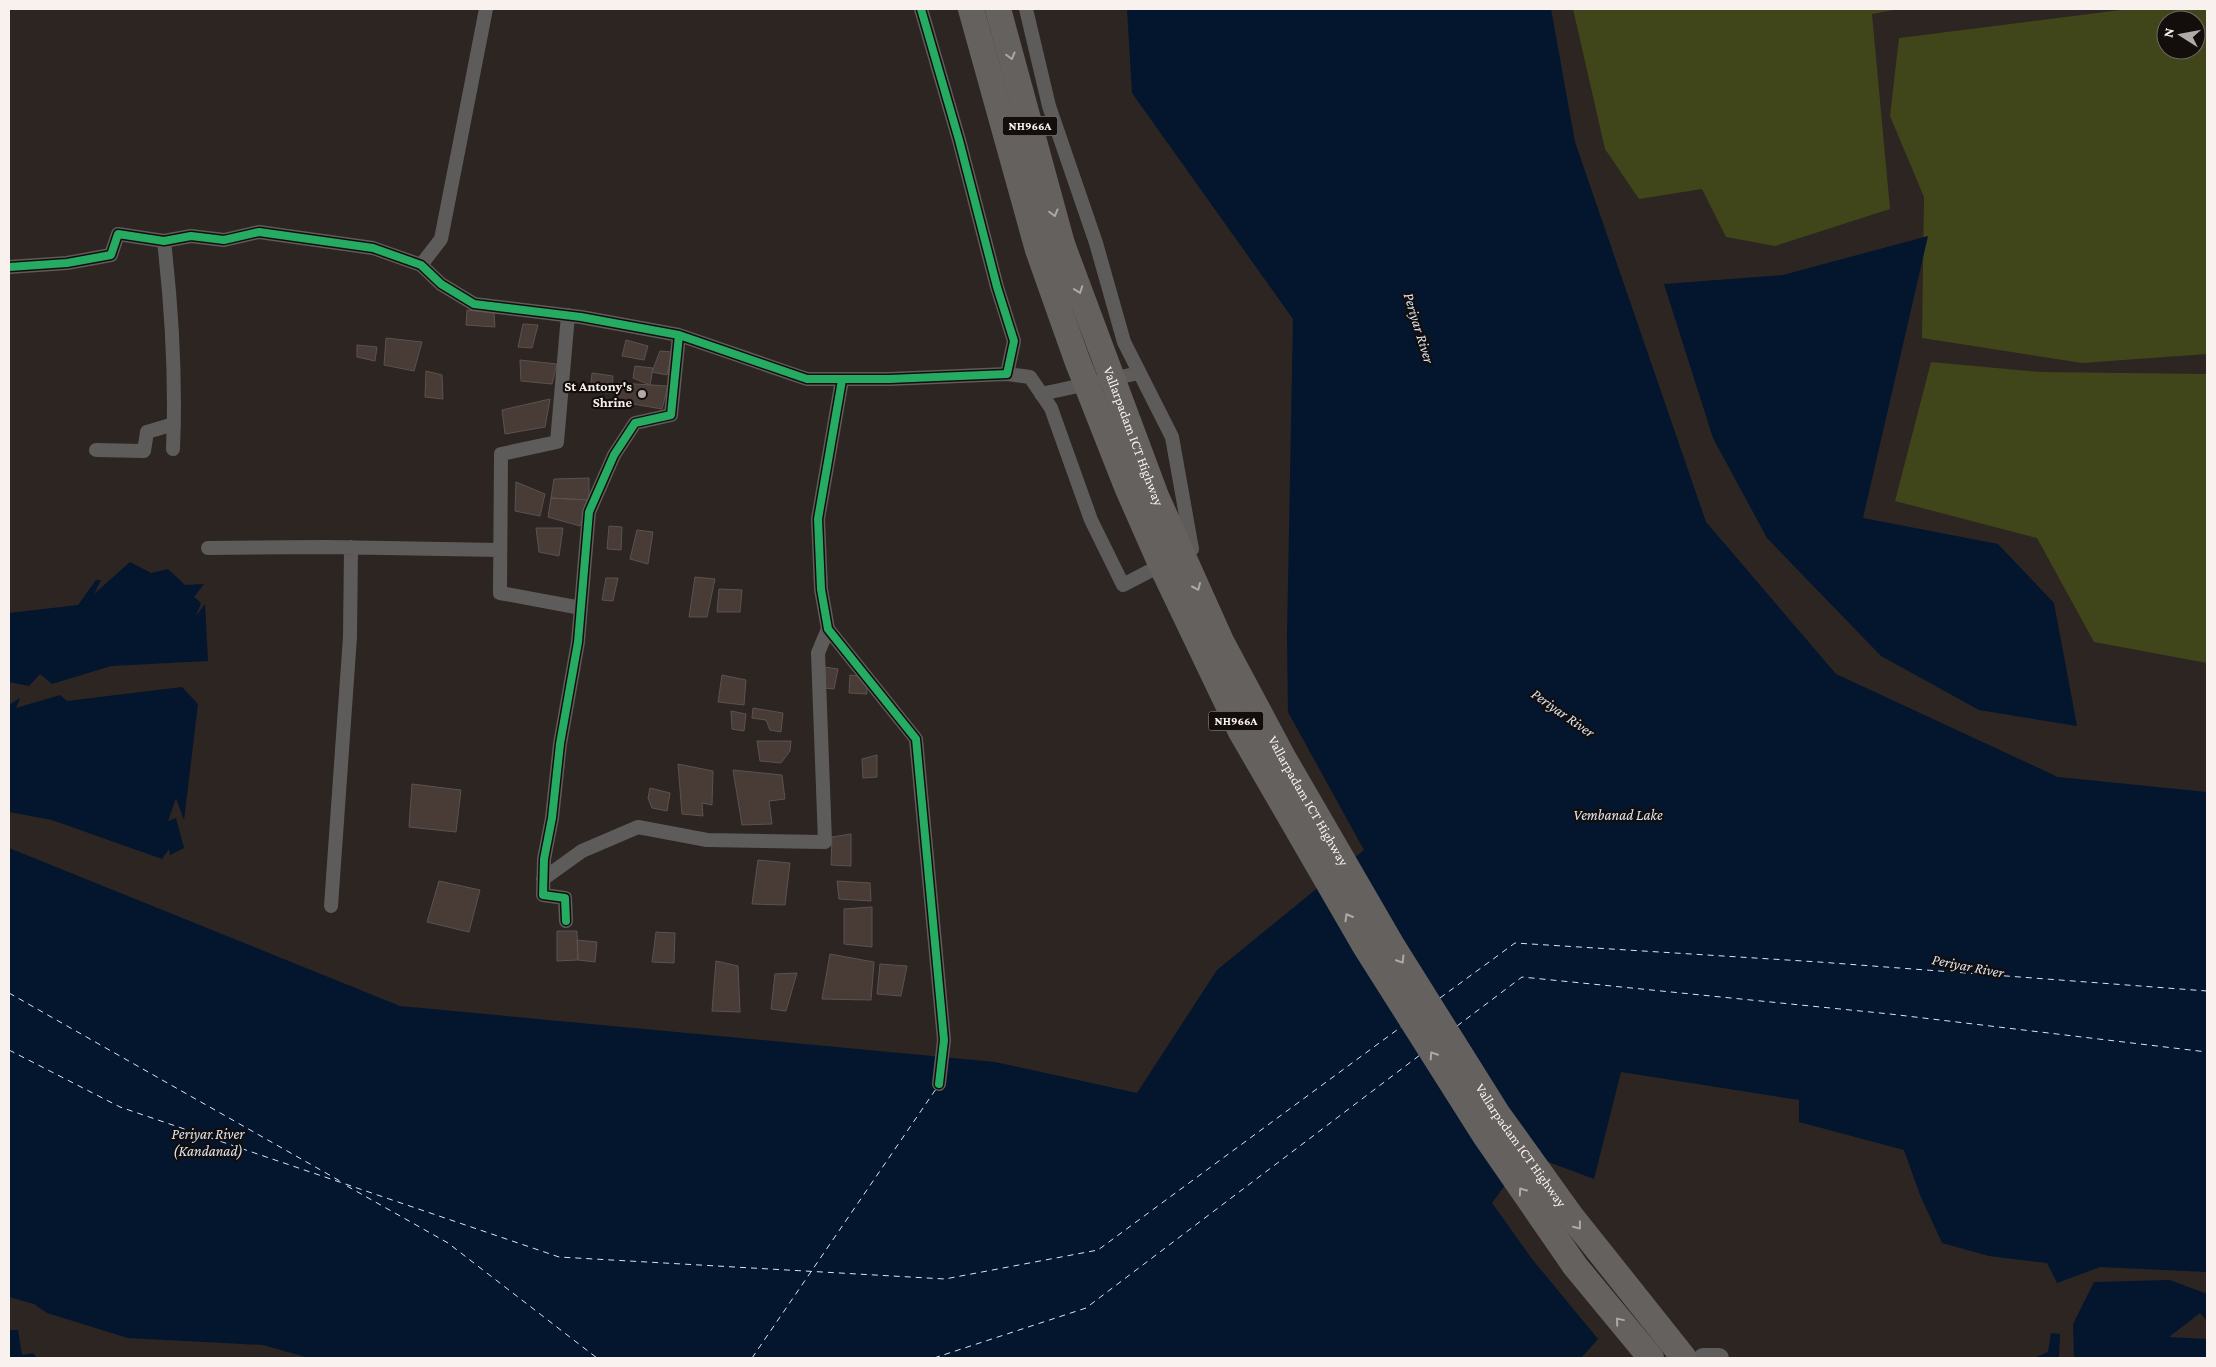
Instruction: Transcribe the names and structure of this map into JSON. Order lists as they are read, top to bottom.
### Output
{
  "streets": {
    "highway": ["NH966A", "Vallarpadam ICT Highway"]
  },
  "water": ["Periyar River", "Vembanad Lake", "Periyar River (Kandanad)"],
  "places": ["St Antony's Shrine"],
  "north": "left"
}
